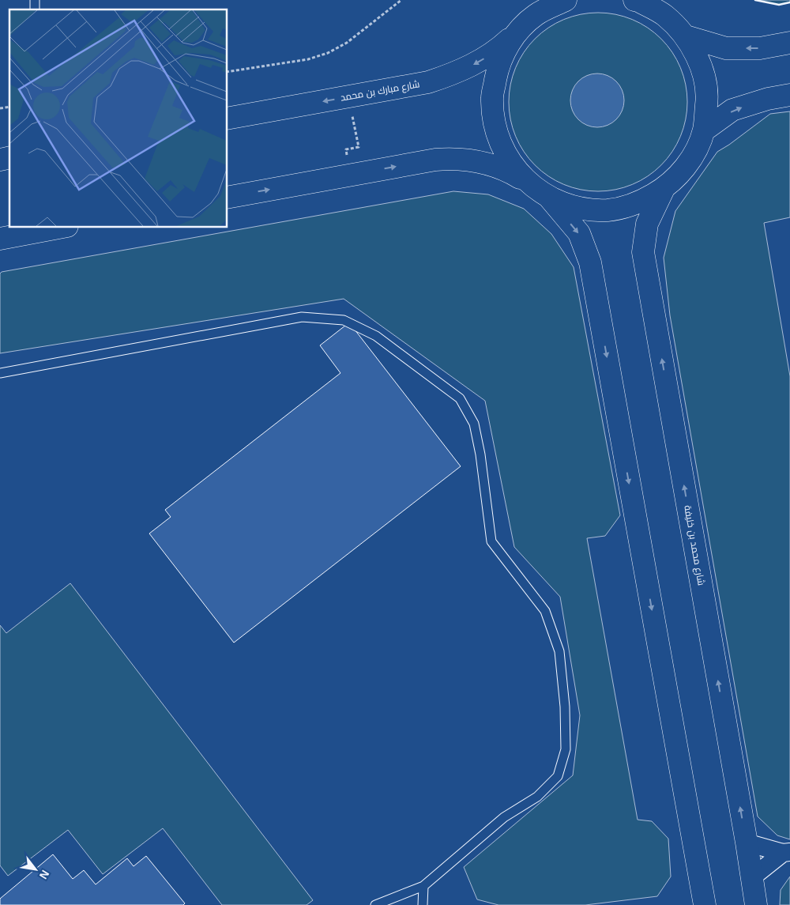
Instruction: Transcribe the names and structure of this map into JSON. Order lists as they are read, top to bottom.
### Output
{
  "streets": {
    "main road": ["شارع مبارك بن محمد", "شارع محمد بن خليفة"]
  },
  "north": "bottom right"
}
